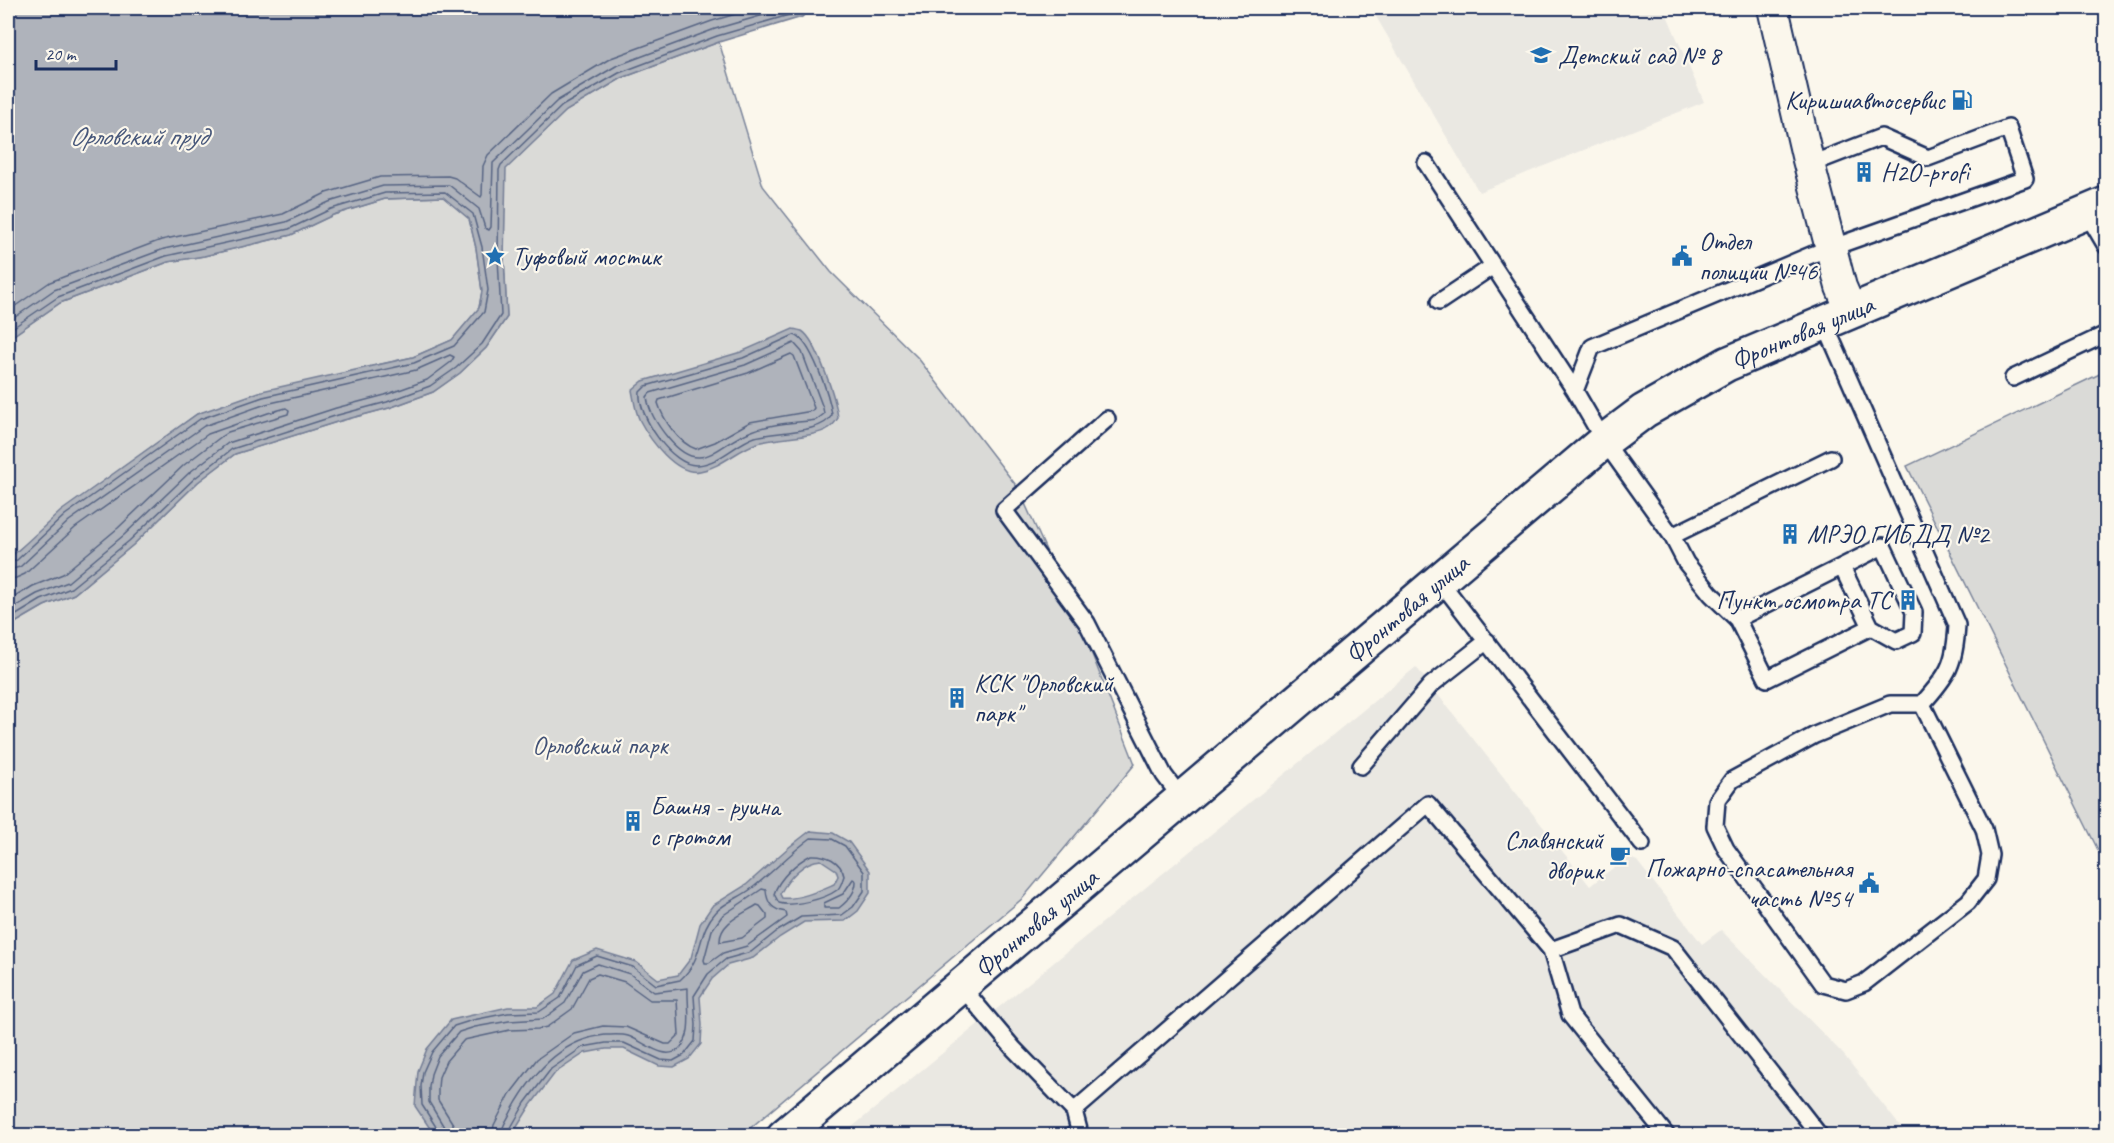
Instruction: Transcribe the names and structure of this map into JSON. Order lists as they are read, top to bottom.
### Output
{
  "streets": {
    "main road": ["Фронтовая улица"]
  },
  "water": ["Орловский пруд"],
  "parks": ["Орловский парк"],
  "places": {
    "school or university": ["Детский сад № 8"],
    "fuel station": ["Киришиавтосервис"],
    "building": [
      "H2O-profi",
      "МРЭО ГИБДД №2",
      "Пункт осмотра ТС",
      "КСК \"Орловский парк\"",
      "Башня - руина с гротом"
    ],
    "place": ["Туфовый мостик"],
    "public building": ["Отдел полиции №46", "Пожарно-спасательная часть №54"],
    "cafe": ["Славянский дворик"]
  },
  "scale_bar": "20 m"
}
